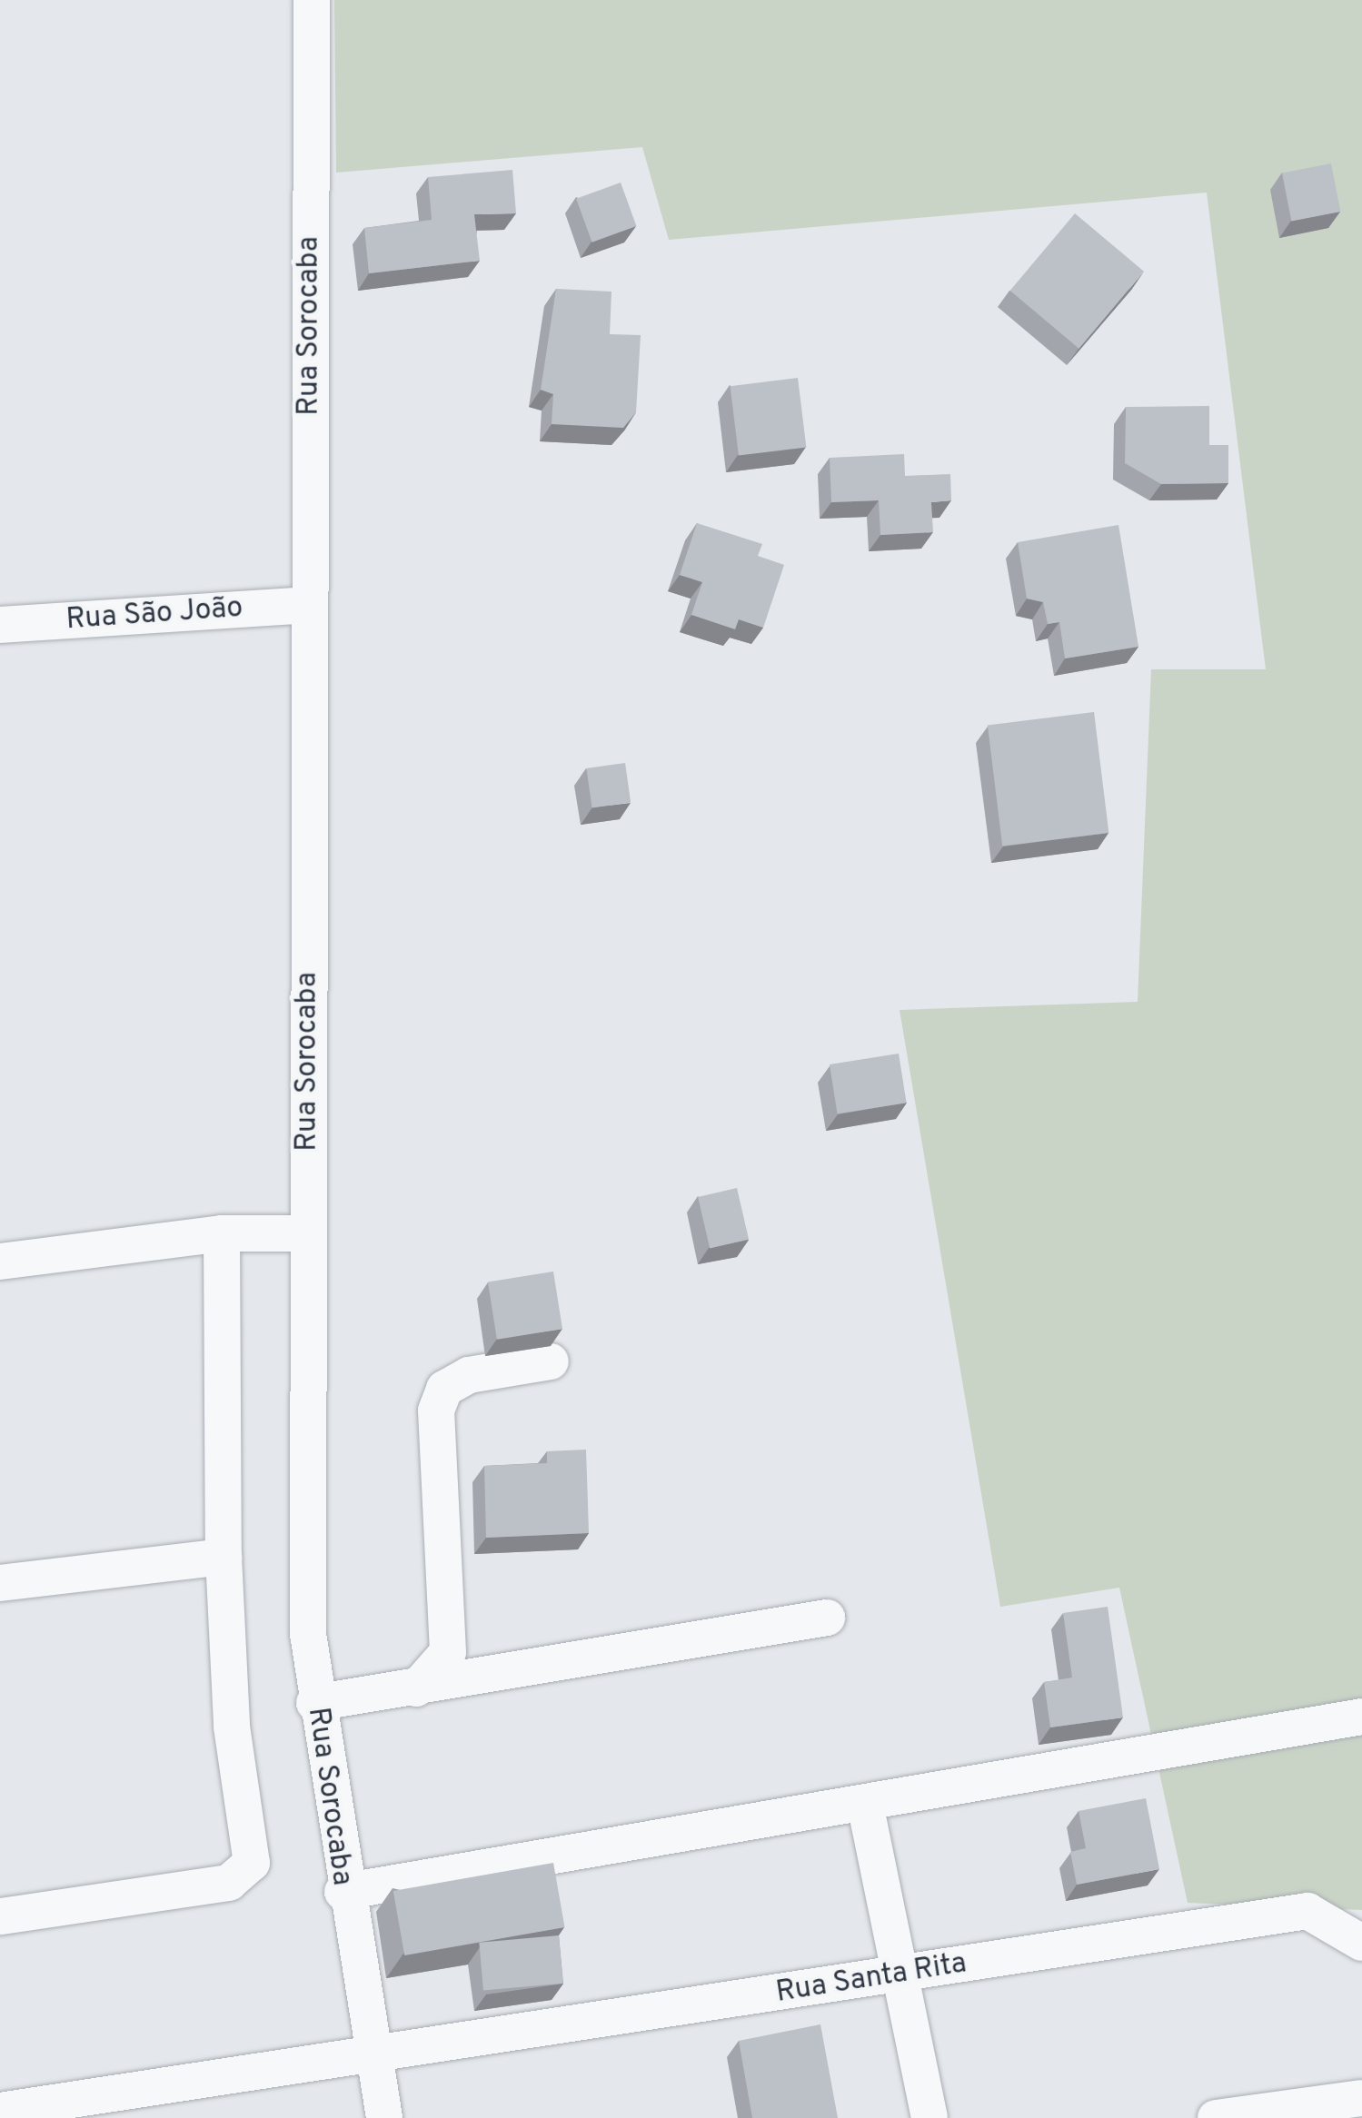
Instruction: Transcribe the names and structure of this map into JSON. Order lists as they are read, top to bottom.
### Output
{
  "streets": {
    "street": ["Rua Sorocaba", "Rua São João", "Rua Santa Rita"]
  },
  "crossings": [
    ["Rua Sorocaba", "Rua São João"],
    ["Rua Sorocaba", "Rua Santa Rita"]
  ]
}
